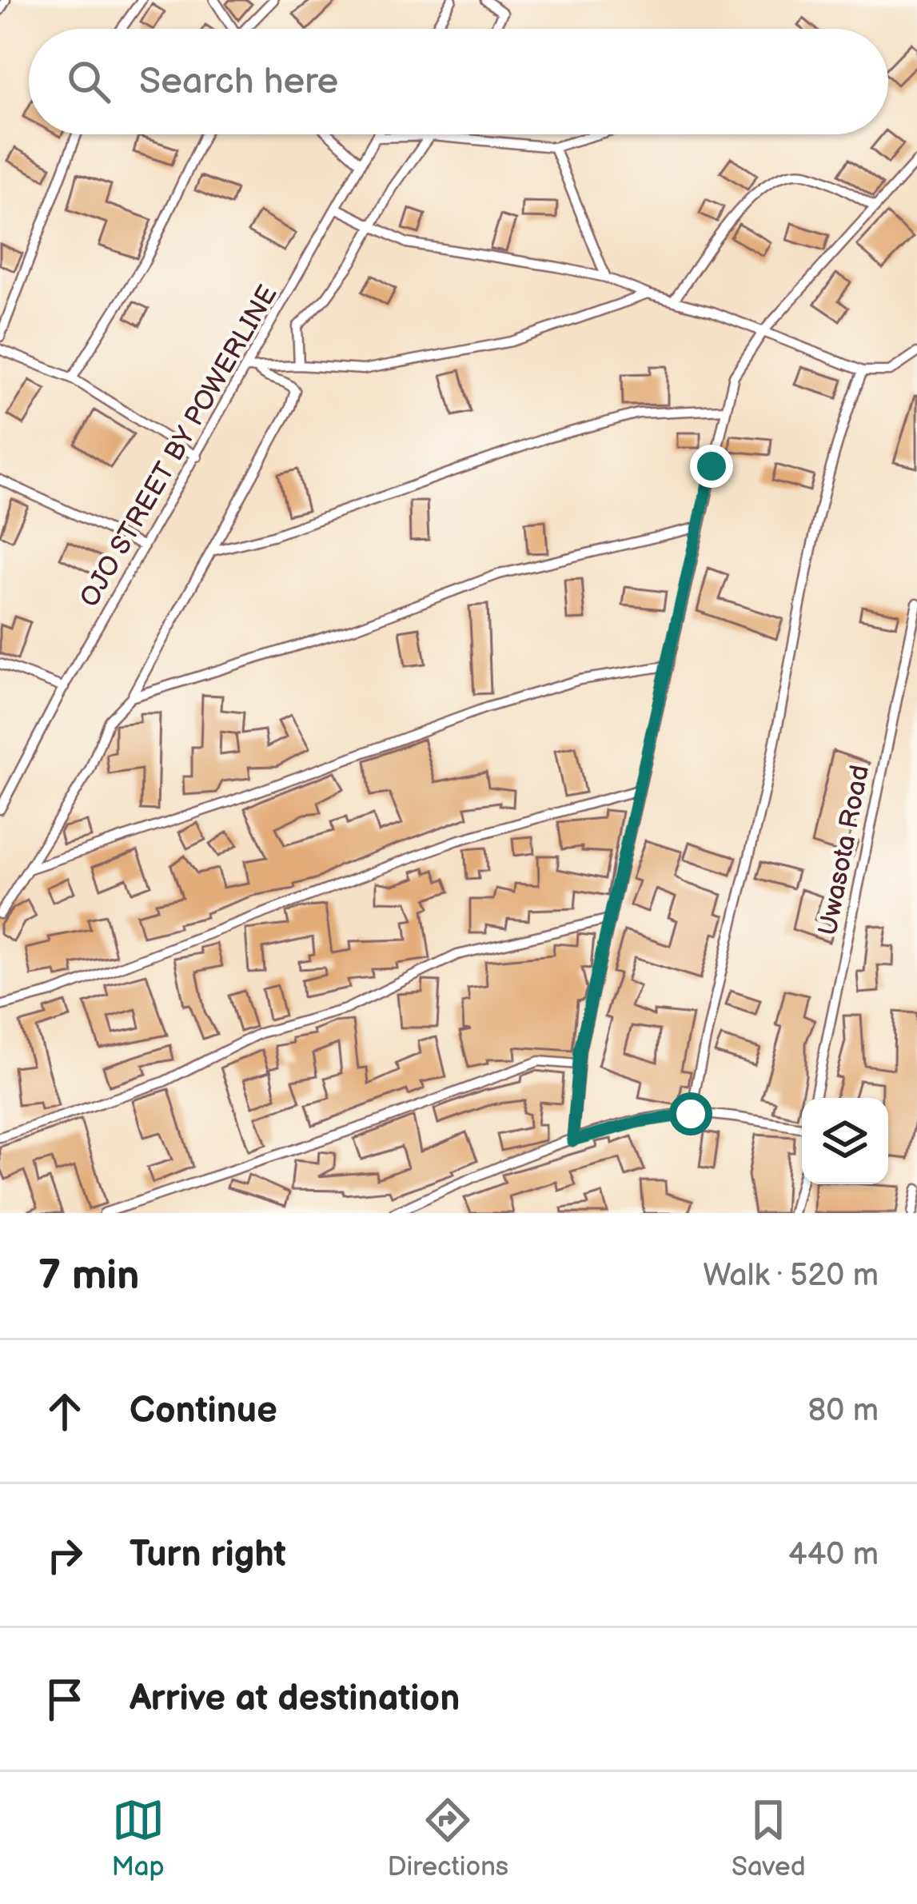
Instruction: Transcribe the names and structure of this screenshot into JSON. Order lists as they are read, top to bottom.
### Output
{
  "streets": {
    "street": ["OJO STREET BY POWERLINE", "Uwasota Road"]
  },
  "page": {
    "search": "Search here",
    "heading": ["7 min", "Walk · 520 m"],
    "list": [
      ["Continue", "80 m"],
      ["Turn right", "440 m"],
      "Arrive at destination"
    ],
    "nav": ["Map", "Directions", "Saved"]
  }
}
